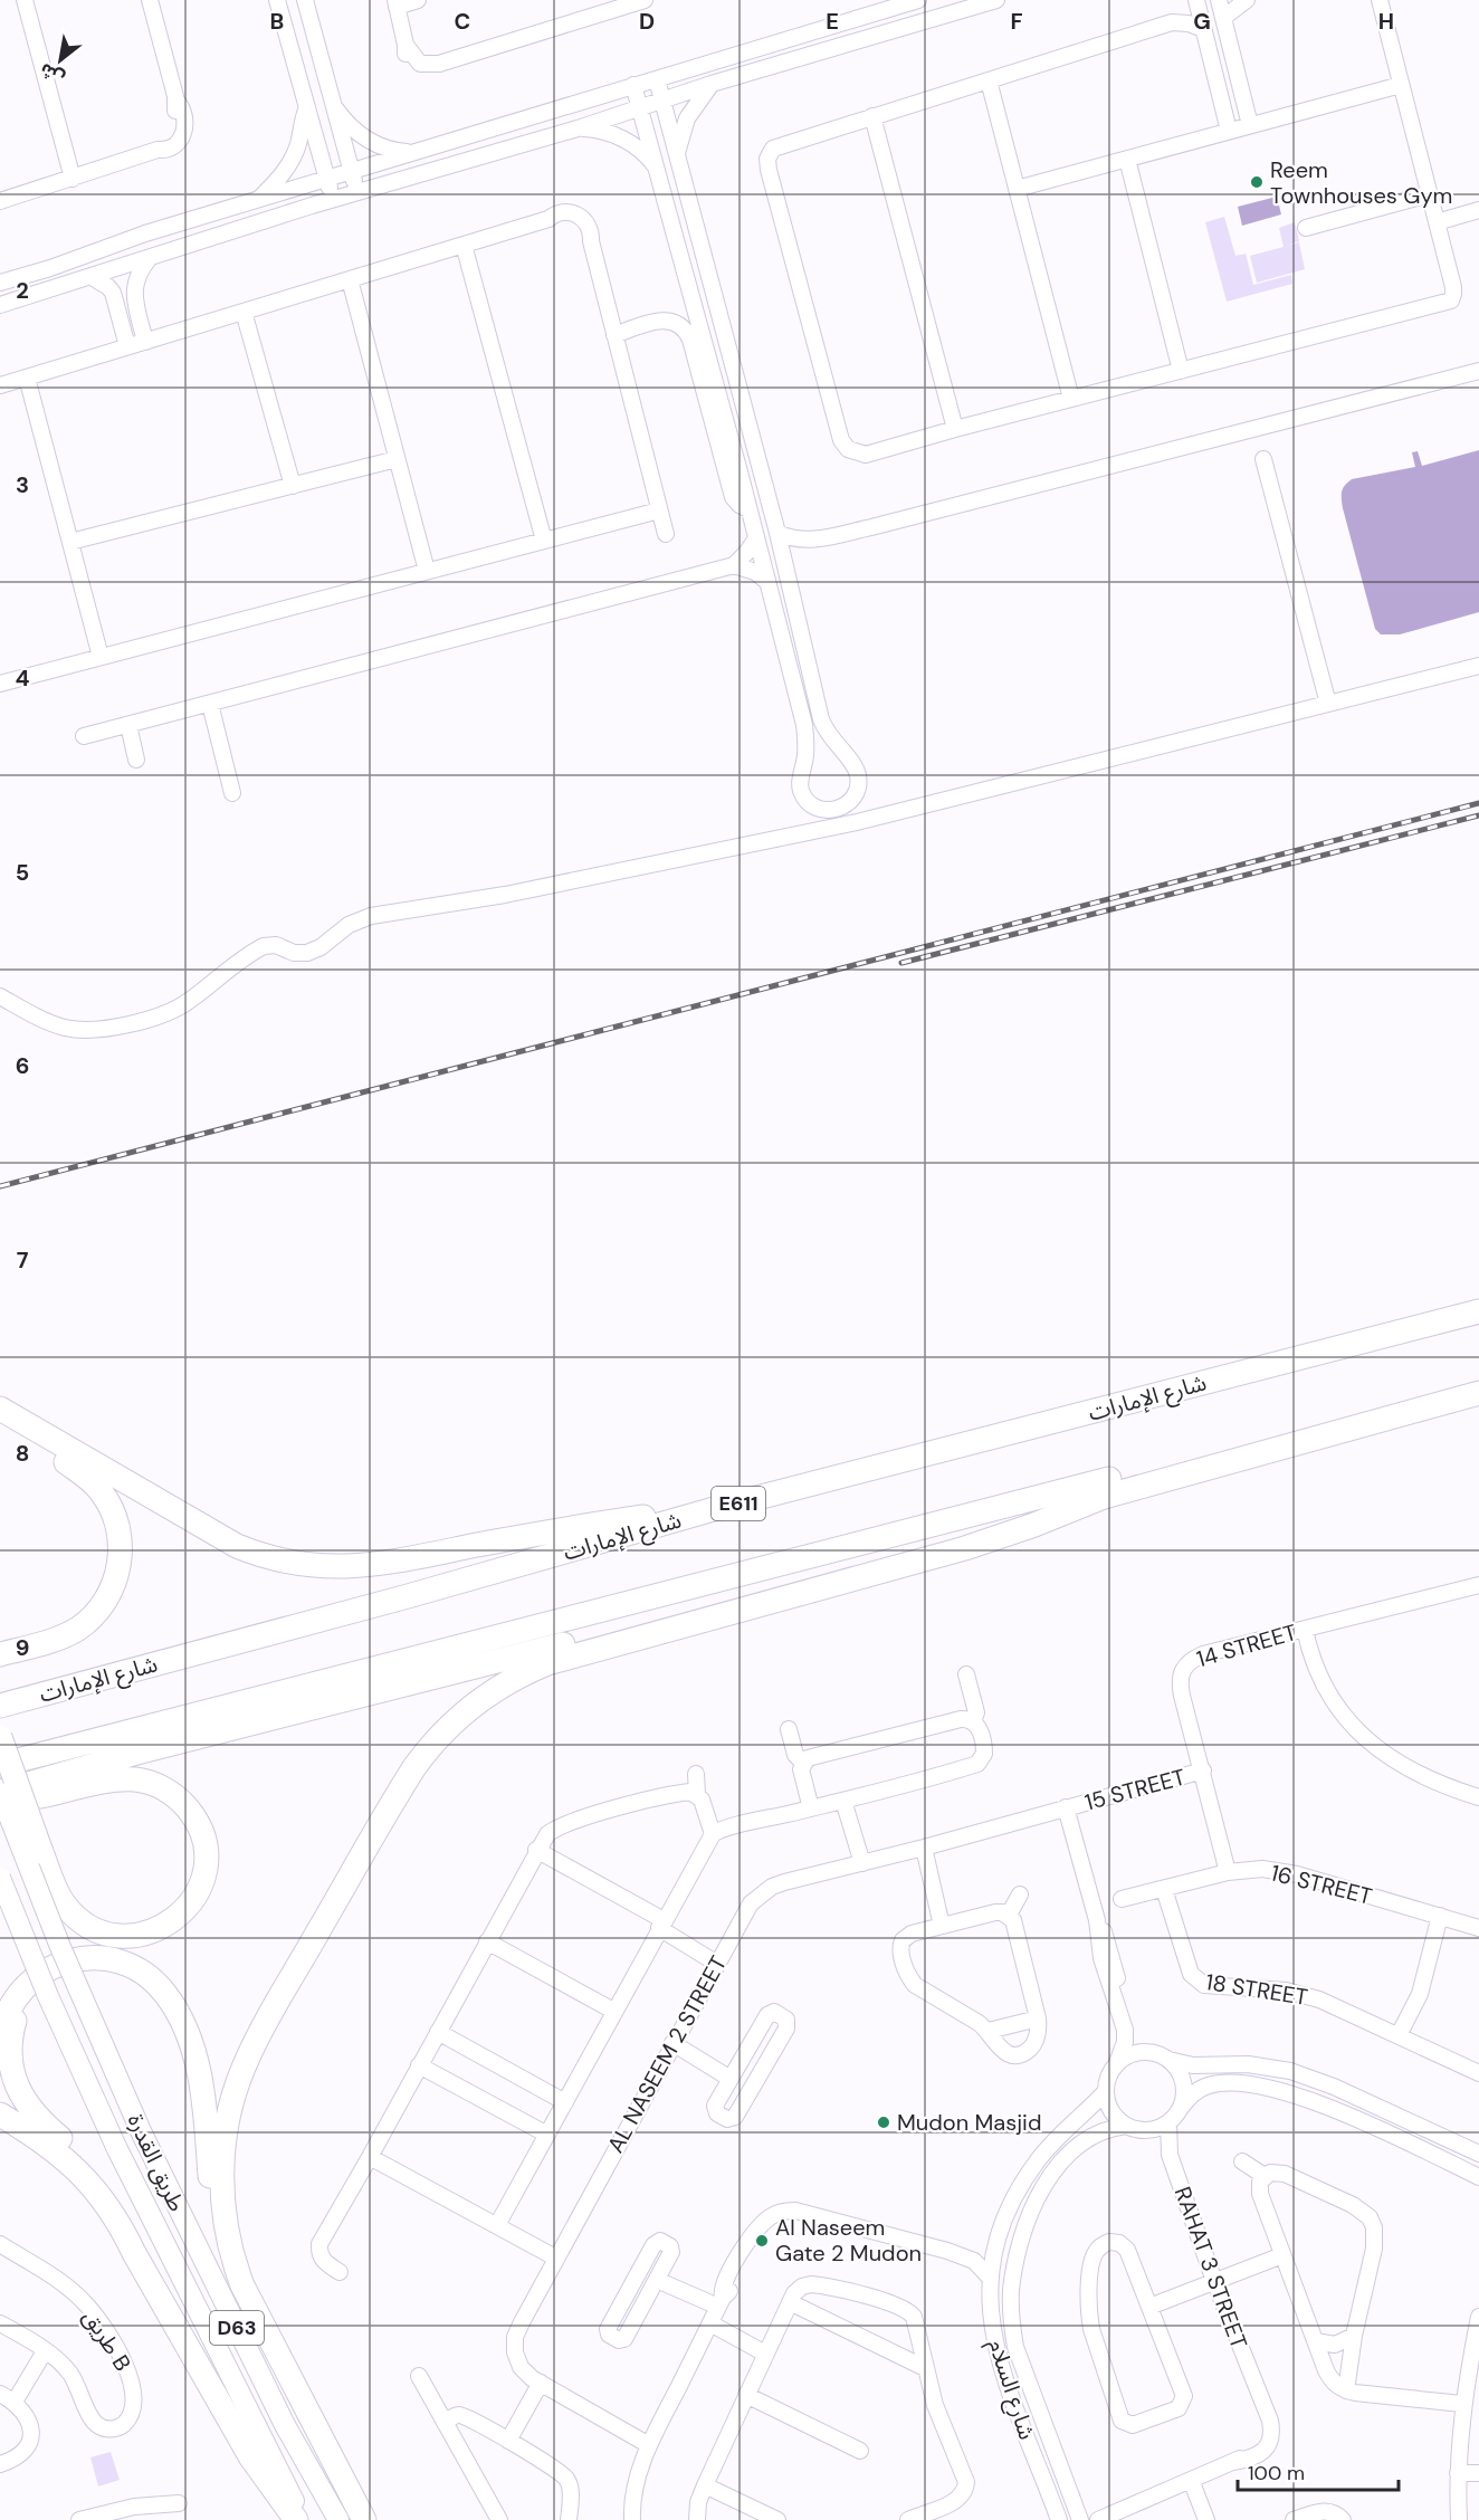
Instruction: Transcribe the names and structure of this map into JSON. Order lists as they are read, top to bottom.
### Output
{
  "streets": {
    "highway": ["شارع الإمارات", "E611"],
    "main road": ["طريق القدرة", "D63"],
    "street": [
      "14 STREET",
      "15 STREET",
      "16 STREET",
      "18 STREET",
      "AL NASEEM 2 STREET",
      "RAHAT 3 STREET",
      "طريق B",
      "شارع السلام"
    ]
  },
  "crossings": [
    ["14 STREET", "15 STREET"],
    ["14 STREET", "16 STREET"],
    ["15 STREET", "AL NASEEM 2 STREET"],
    ["16 STREET", "18 STREET"],
    ["RAHAT 3 STREET", "شارع السلام"]
  ],
  "places": ["Reem Townhouses Gym", "Mudon Masjid", "Al Naseem Gate 2 Mudon"],
  "scale_bar": "100 m",
  "north": "bottom left",
  "grid": {
    "columns": [
      "B",
      "C",
      "D",
      "E",
      "F",
      "G",
      "H"
    ],
    "rows": [
      "2",
      "3",
      "4",
      "5",
      "6",
      "7",
      "8",
      "9"
    ]
  }
}
